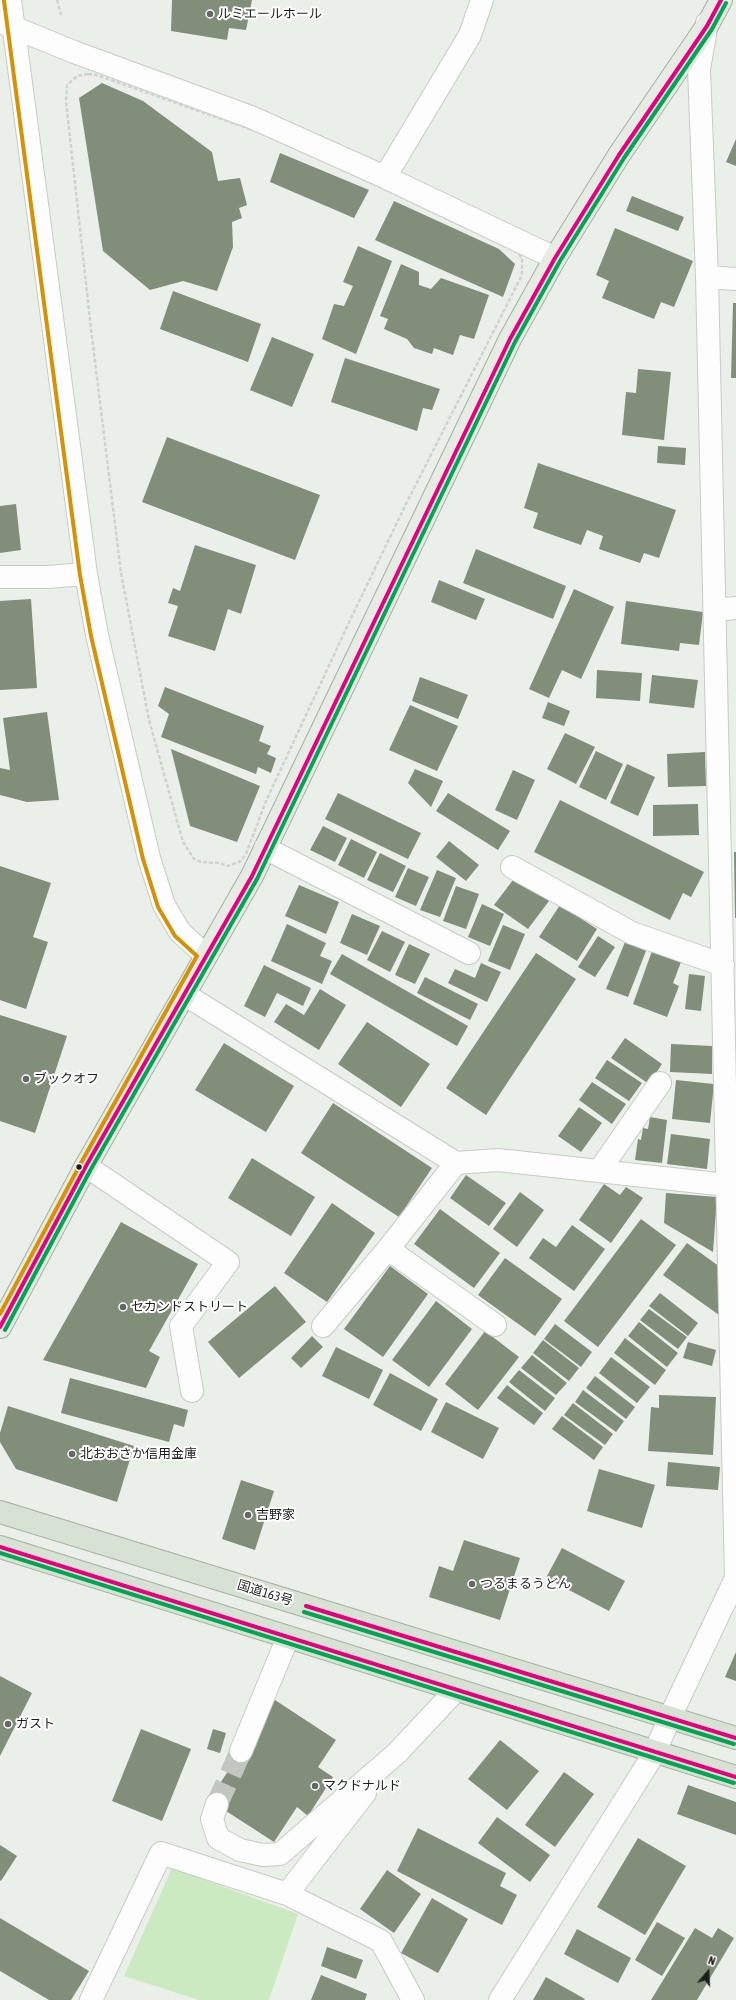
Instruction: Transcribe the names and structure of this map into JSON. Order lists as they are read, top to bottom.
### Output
{
  "streets": {
    "highway": ["国道163号"]
  },
  "places": [
    "ルミエールホール",
    "ブックオフ",
    "セカンドストリート",
    "北おおさか信用金庫",
    "吉野家",
    "つるまるうどん",
    "ガスト",
    "マクドナルド"
  ],
  "north": "top"
}
